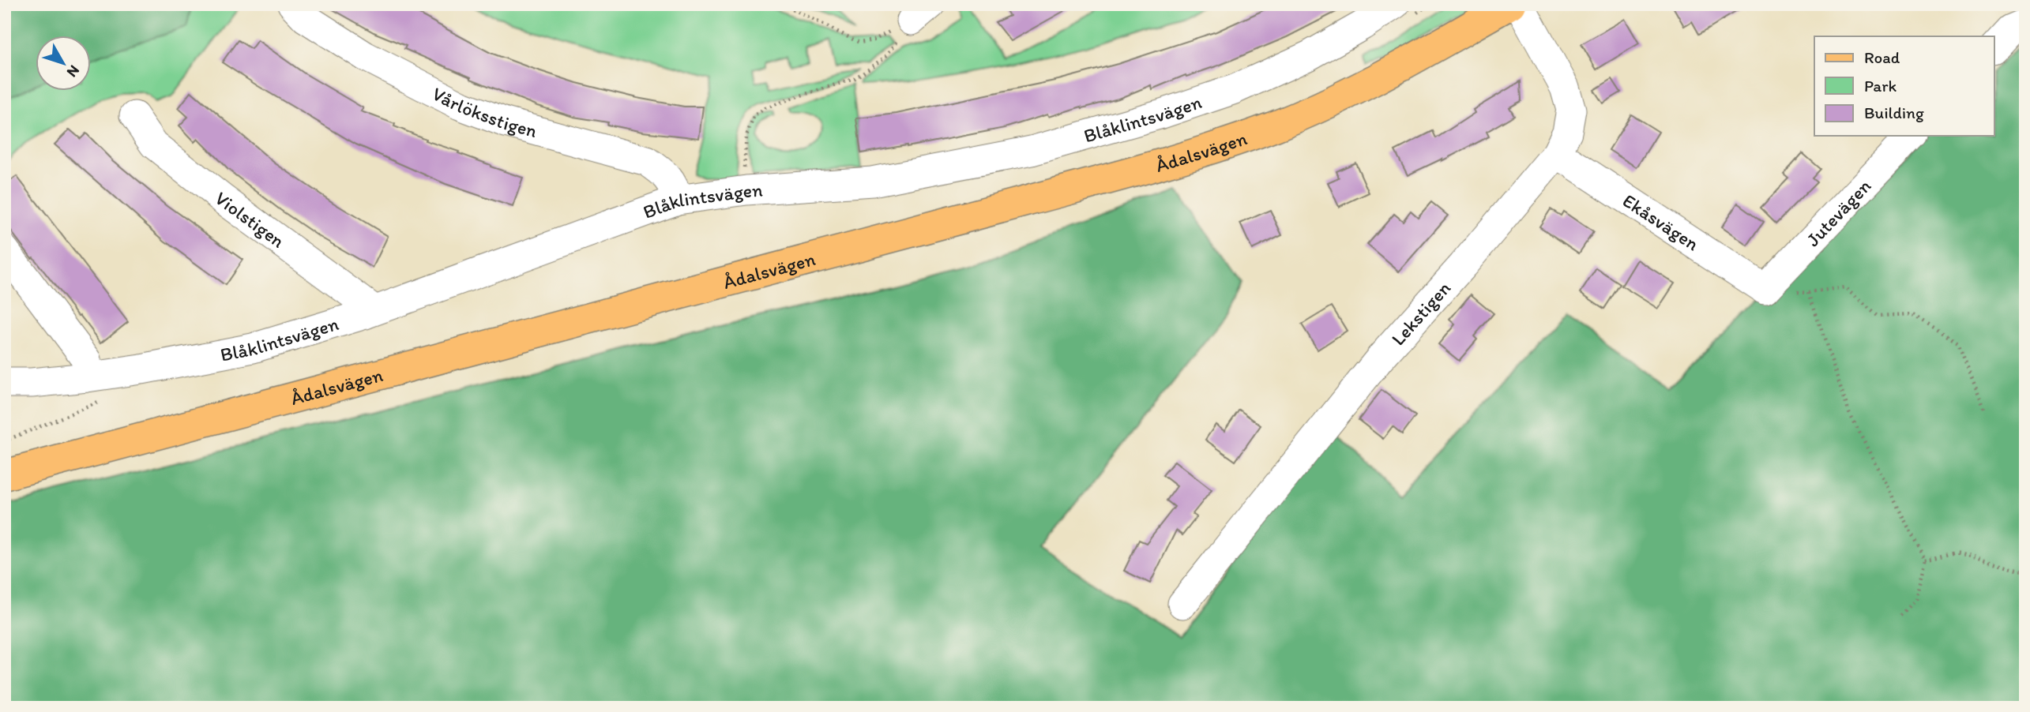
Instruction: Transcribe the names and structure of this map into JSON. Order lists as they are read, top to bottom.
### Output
{
  "streets": {
    "main road": ["Ådalsvägen"],
    "street": [
      "Vårlöksstigen",
      "Blåklintsvägen",
      "Jutevägen",
      "Violstigen",
      "Ekåsvägen",
      "Lekstigen"
    ]
  },
  "crossings": [
    ["Vårlöksstigen", "Blåklintsvägen"],
    ["Blåklintsvägen", "Violstigen"],
    ["Jutevägen", "Ekåsvägen"],
    ["Ekåsvägen", "Lekstigen"]
  ],
  "legend": ["Road", "Park", "Building"],
  "north": "bottom right"
}
